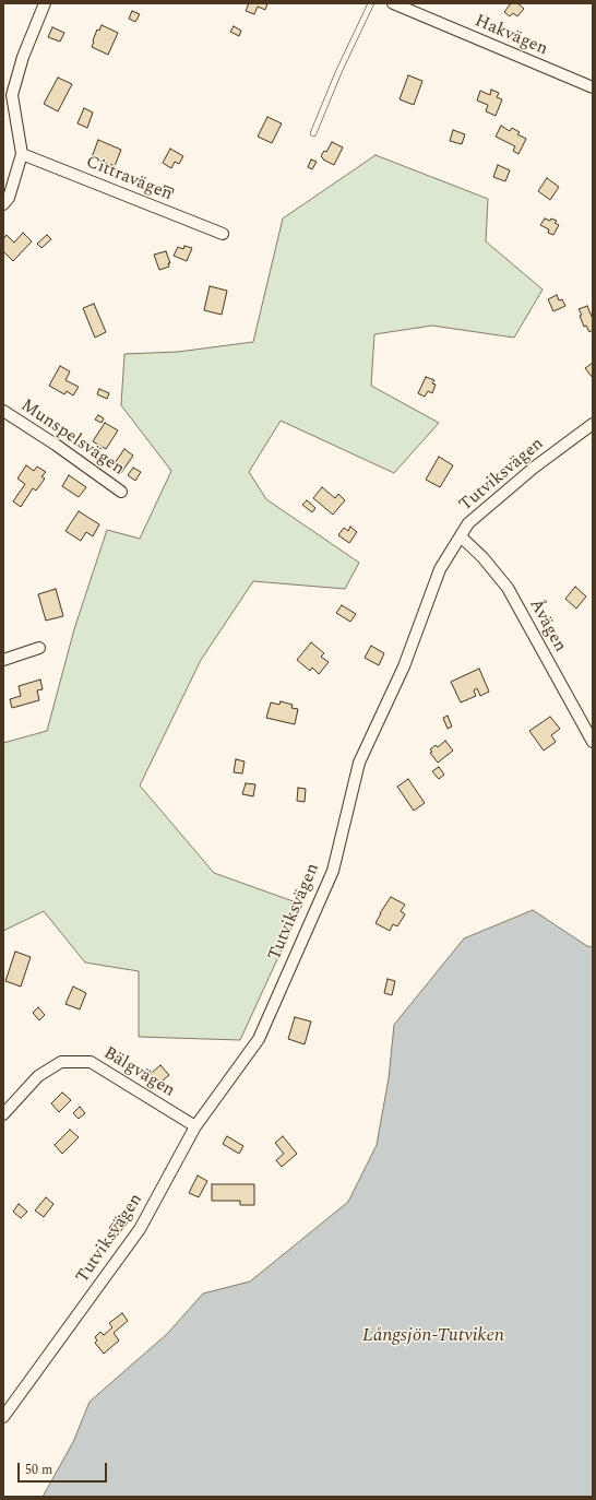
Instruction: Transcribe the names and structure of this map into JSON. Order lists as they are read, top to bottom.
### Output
{
  "streets": {
    "street": [
      "Hakvägen",
      "Cittravägen",
      "Munspelsvägen",
      "Tutviksvägen",
      "Åvägen",
      "Bälgvägen"
    ]
  },
  "crossings": [
    ["Tutviksvägen", "Åvägen"],
    ["Tutviksvägen", "Bälgvägen"]
  ],
  "water": ["Långsjön-Tutviken"],
  "scale_bar": "50 m"
}
